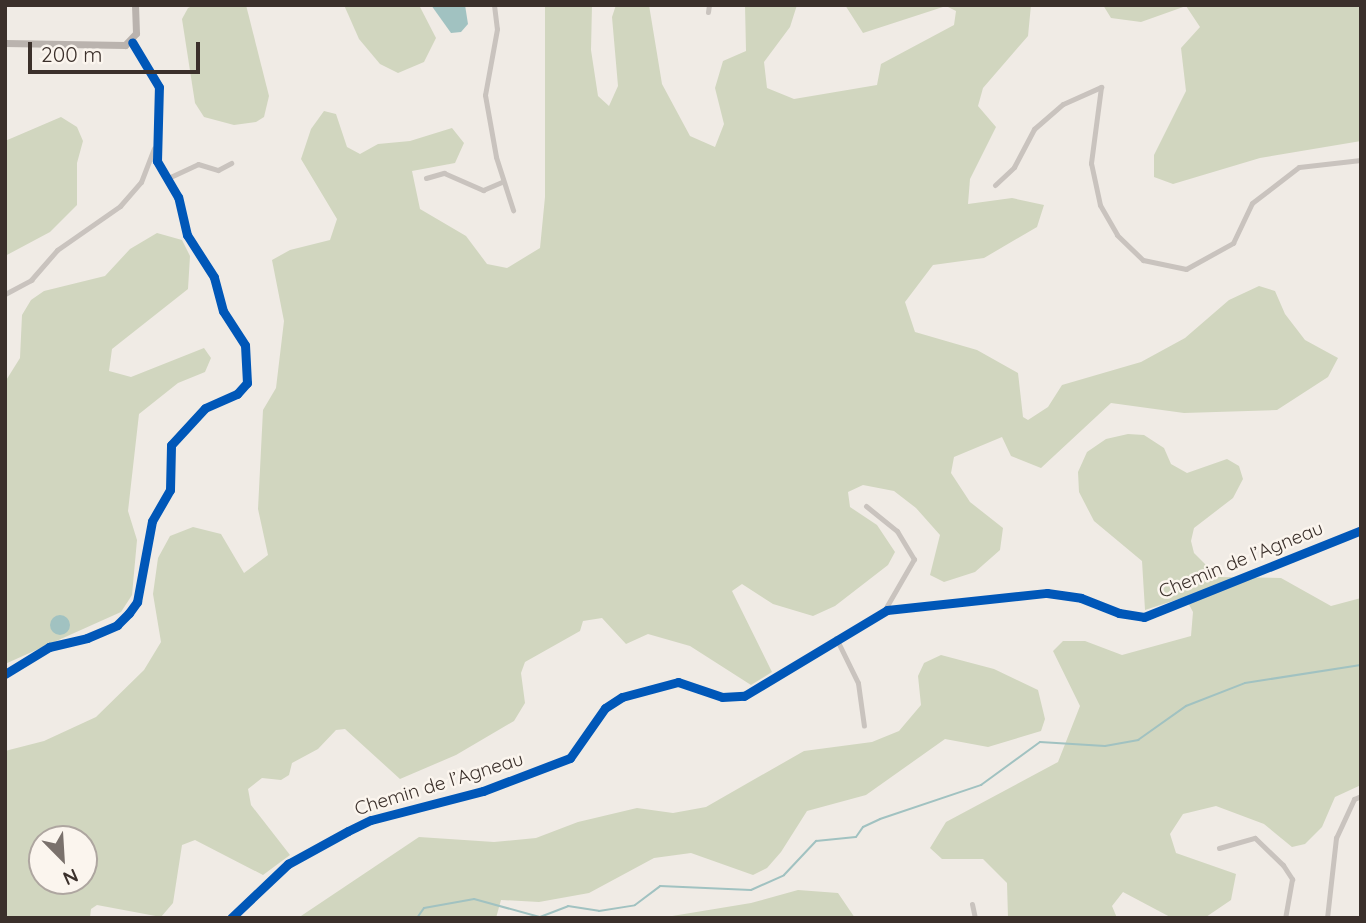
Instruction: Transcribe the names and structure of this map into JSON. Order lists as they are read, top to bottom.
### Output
{
  "streets": {
    "street": ["Chemin de l’Agneau"]
  },
  "scale_bar": "200 m",
  "north": "bottom right"
}
